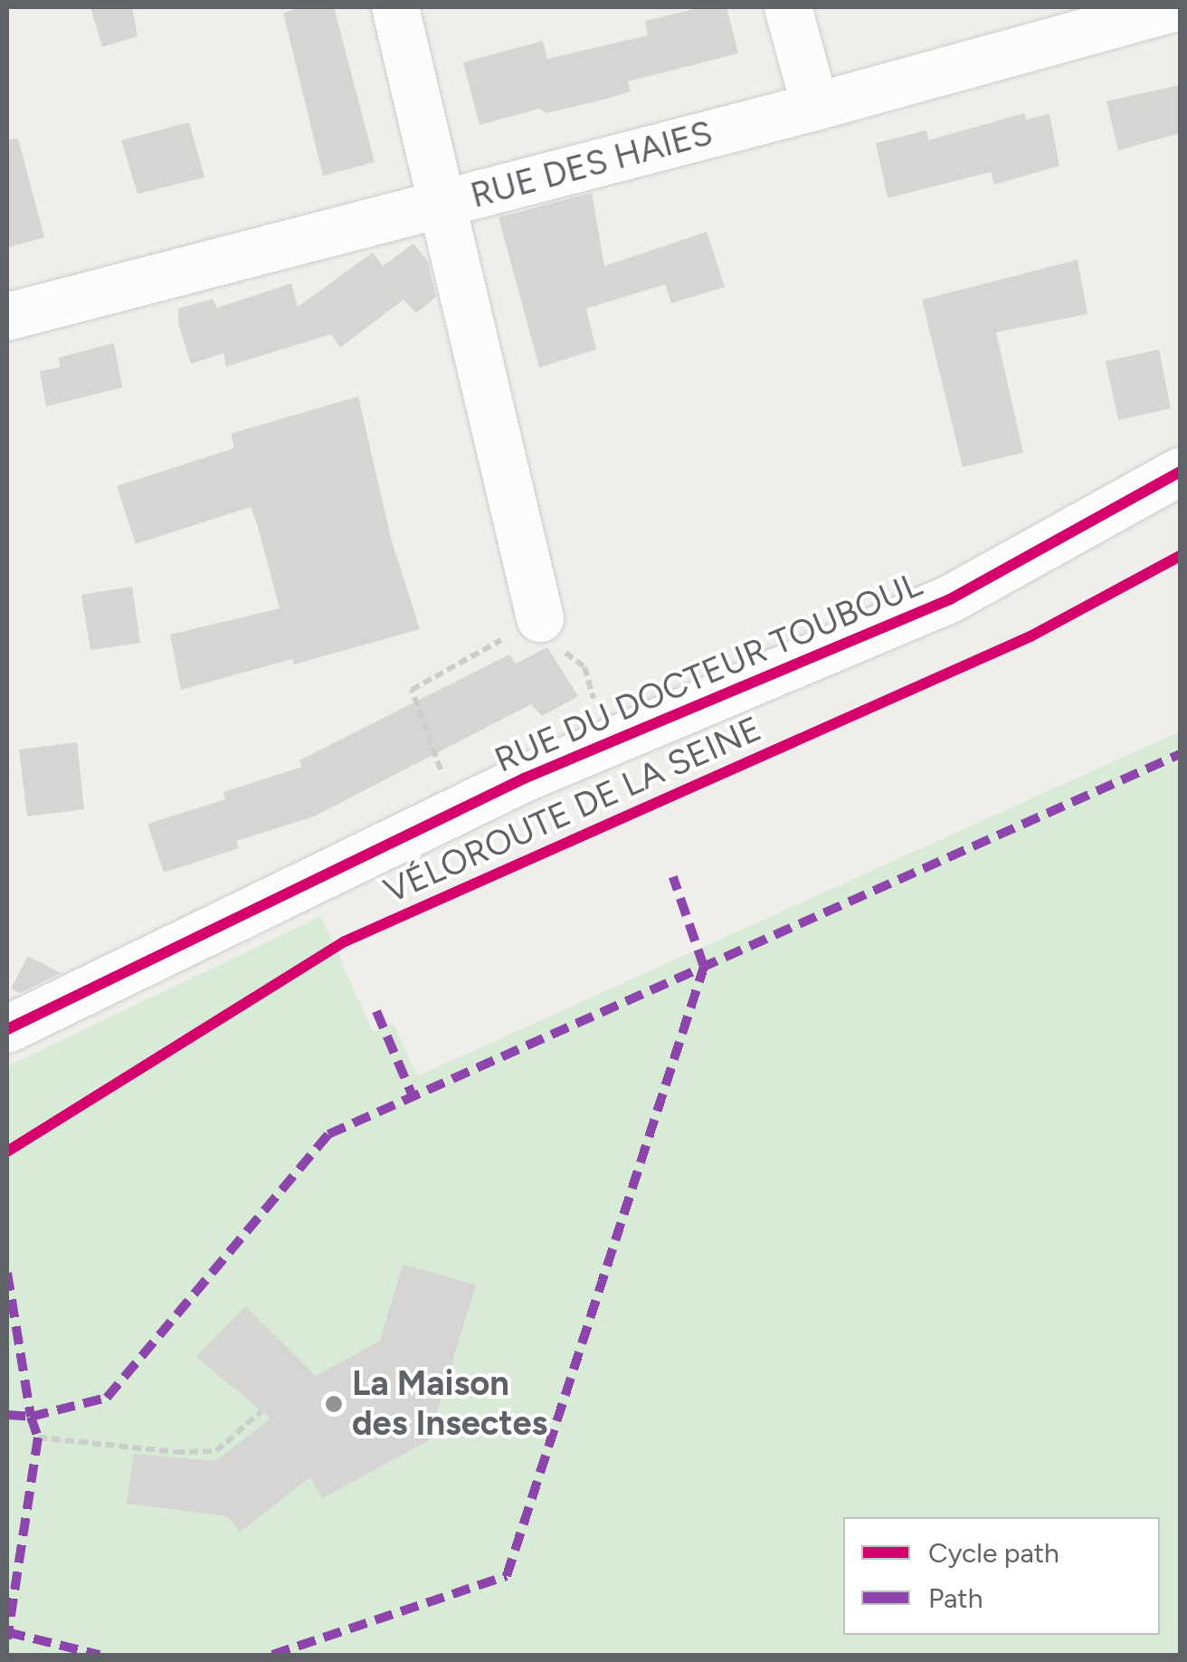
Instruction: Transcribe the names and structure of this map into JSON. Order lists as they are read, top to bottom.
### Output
{
  "streets": {
    "street": ["RUE DES HAIES", "RUE DU DOCTEUR TOUBOUL"],
    "cycle path": ["VÉLOROUTE DE LA SEINE"]
  },
  "places": ["La Maison des Insectes"],
  "legend": ["Cycle path", "Path"]
}
